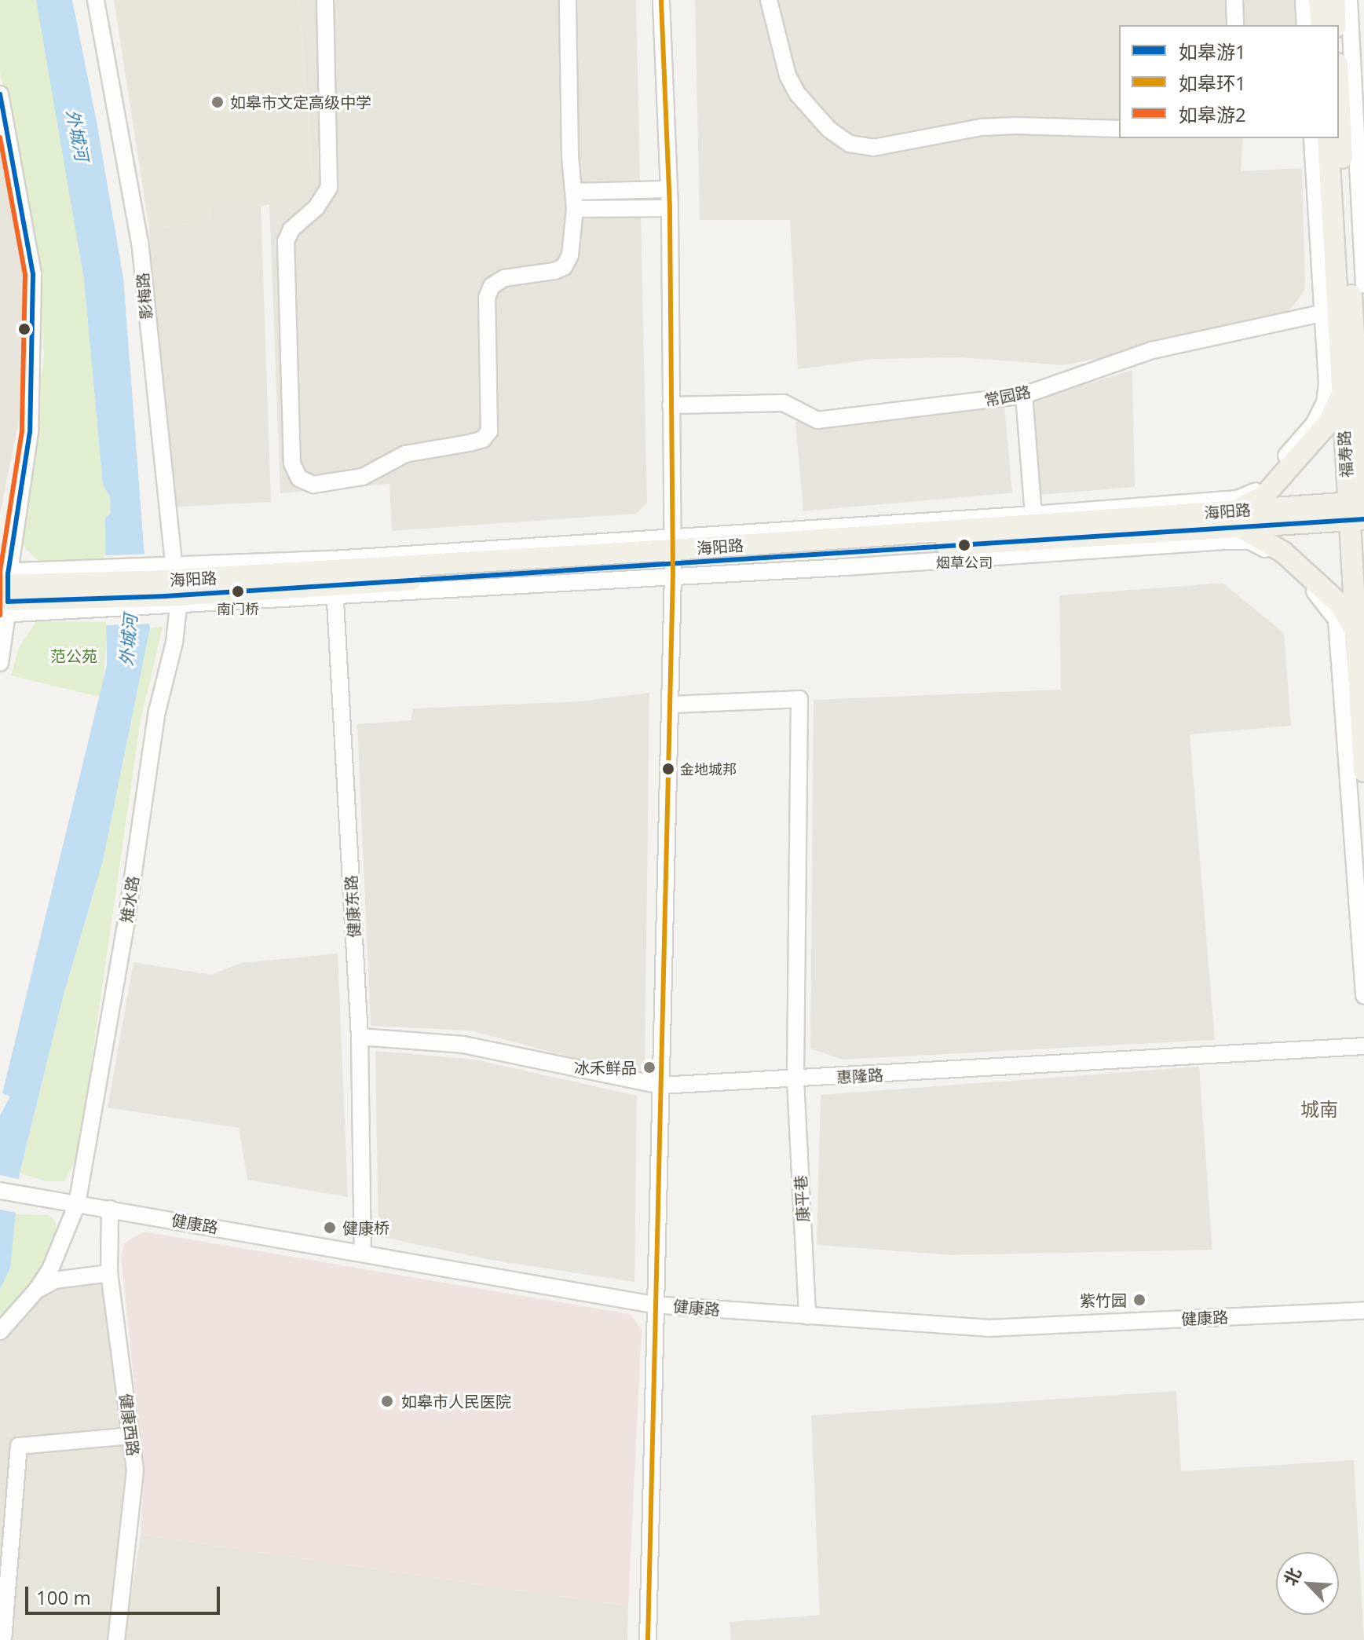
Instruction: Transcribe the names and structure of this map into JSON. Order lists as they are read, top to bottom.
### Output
{
  "streets": {
    "main road": ["福寿路", "海阳路"],
    "street": [
      "影梅路",
      "常园路",
      "雉水路",
      "健康东路",
      "惠隆路",
      "康平巷",
      "健康路",
      "健康西路"
    ]
  },
  "crossings": [
    ["影梅路", "海阳路"],
    ["影梅路", "雉水路"],
    ["常园路", "福寿路"],
    ["福寿路", "海阳路"],
    ["海阳路", "雉水路"],
    ["海阳路", "健康东路"],
    ["雉水路", "健康路"],
    ["健康东路", "惠隆路"],
    ["健康东路", "健康路"],
    ["惠隆路", "康平巷"],
    ["康平巷", "健康路"],
    ["健康路", "健康西路"]
  ],
  "districts": ["城南"],
  "water": ["外城河"],
  "parks": ["范公苑"],
  "places": [
    "如皋市文定高级中学",
    "烟草公司",
    "南门桥",
    "金地城邦",
    "冰禾鲜品",
    "健康桥",
    "紫竹园",
    "如皋市人民医院"
  ],
  "lines": ["transit line 如皋环1", "transit line 如皋游1", "transit line 如皋游2"],
  "legend": ["如皋游1", "如皋环1", "如皋游2"],
  "scale_bar": "100 m",
  "north": "top left"
}
